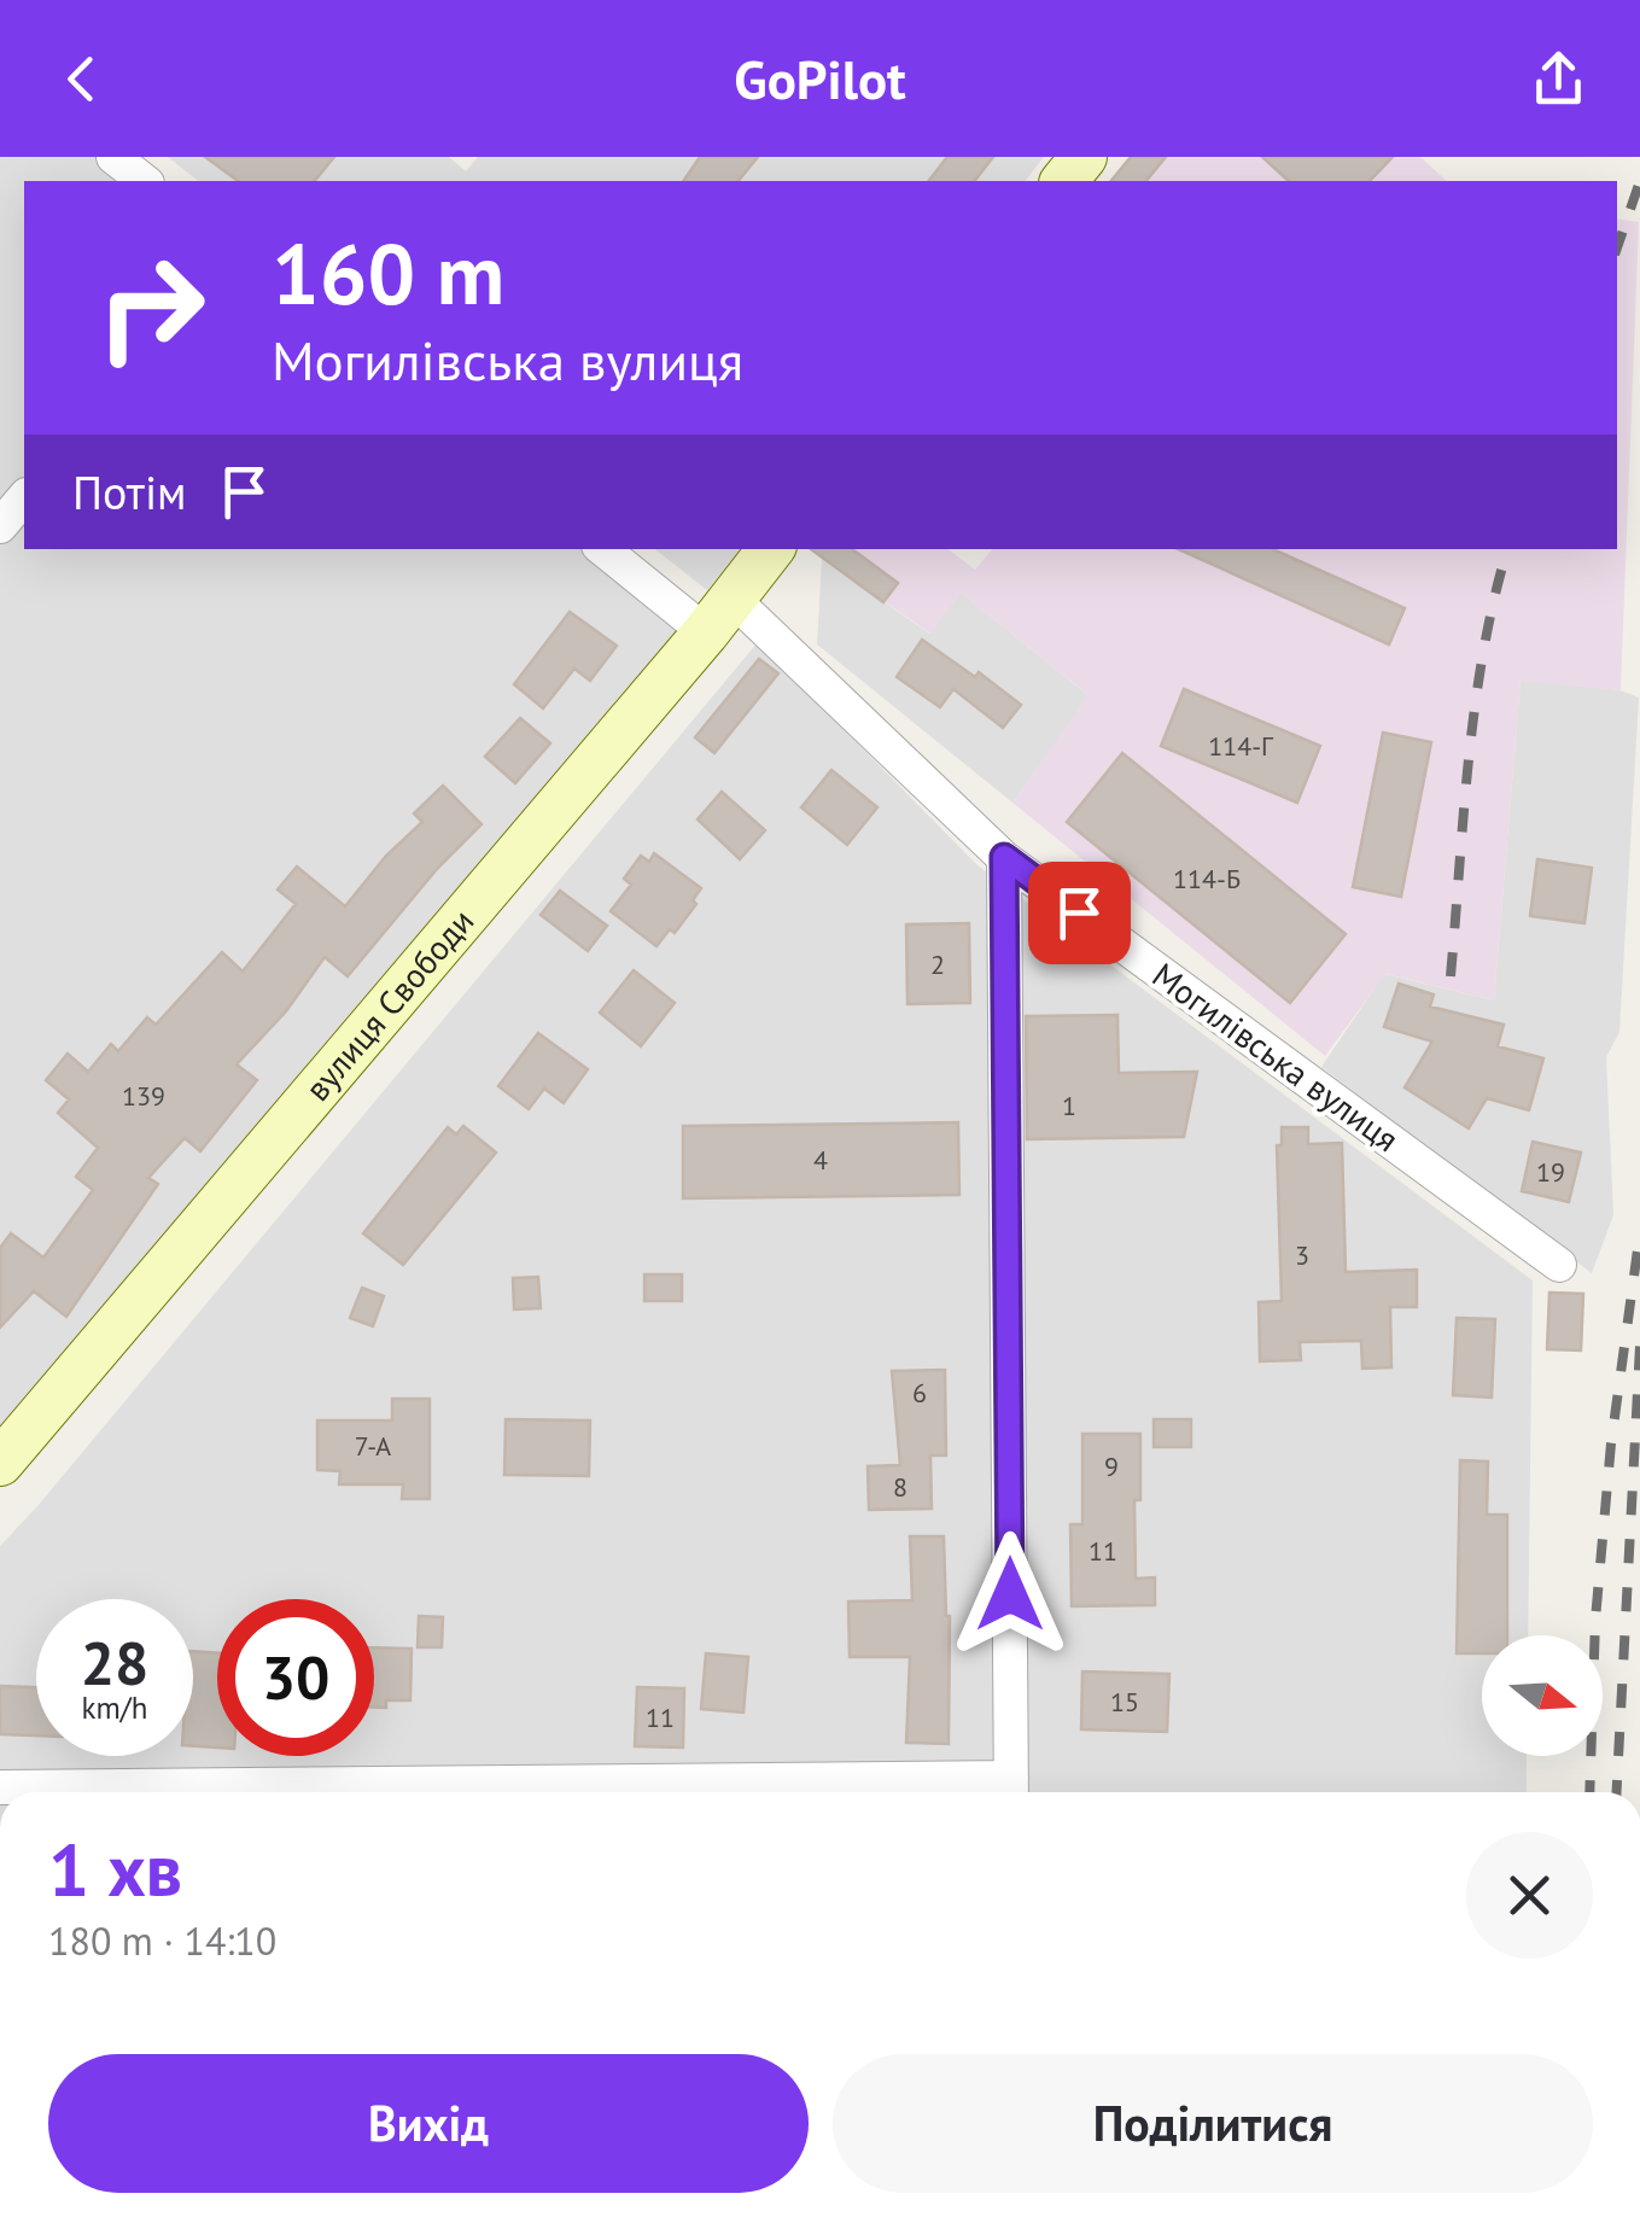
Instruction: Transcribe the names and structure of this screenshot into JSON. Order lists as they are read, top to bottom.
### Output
{
  "streets": {
    "street": ["вулиця Свободи", "Могилівська вулиця"]
  },
  "crossings": [
    ["вулиця Свободи", "Могилівська вулиця"]
  ],
  "house_numbers": [
    "114-Г",
    "114-Б",
    "2",
    "139",
    "1",
    "4",
    "19",
    "3",
    "6",
    "7-А",
    "9",
    "8",
    "11",
    "15",
    "11"
  ],
  "north": "right",
  "page": {
    "header": "GoPilot",
    "turn": ["160 m", "Могилівська вулиця"],
    "then": "Потім",
    "speed": "28 km/h",
    "limit": "30",
    "heading": ["1 хв", "180 m · 14:10"],
    "buttons": ["Вихід", "Поділитися"]
  }
}
